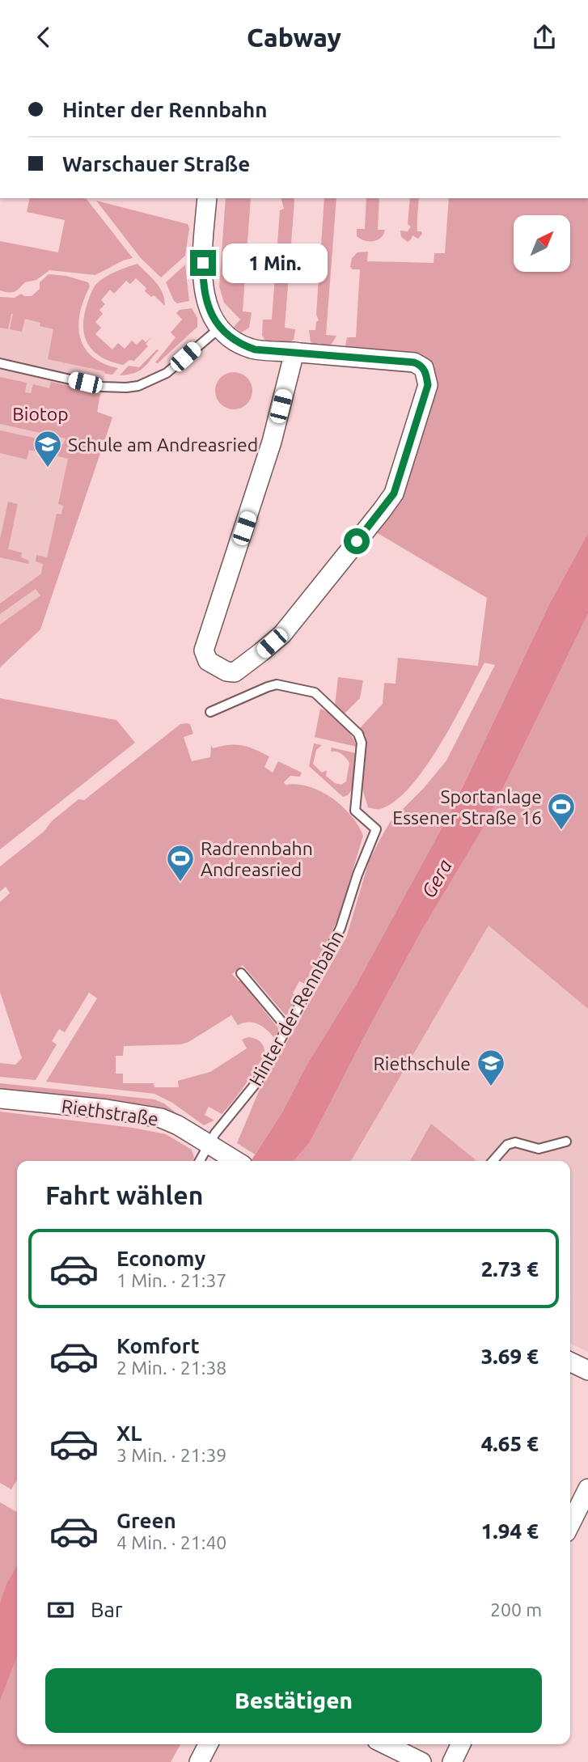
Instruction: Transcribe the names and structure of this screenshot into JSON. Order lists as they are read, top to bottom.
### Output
{
  "streets": {
    "street": ["Riethstraße"],
    "lane": ["Hinter der Rennbahn"]
  },
  "crossings": [
    ["Hinter der Rennbahn", "Riethstraße"]
  ],
  "water": ["Gera"],
  "parks": ["Biotop"],
  "places": {
    "school or university": ["Schule am Andreasried", "Riethschule"],
    "sports": ["Sportanlage Essener Straße 16", "Radrennbahn Andreasried"]
  },
  "north": "top right",
  "page": {
    "header": "Cabway",
    "banner": ["Hinter der Rennbahn", "Warschauer Straße"],
    "bubble": "1 Min.",
    "heading": "Fahrt wählen",
    "list": [
      {
        "name": "Economy",
        "note": "1 Min. · 21:37",
        "value": "2.73 €"
      },
      {
        "name": "Komfort",
        "note": "2 Min. · 21:38",
        "value": "3.69 €"
      },
      {
        "name": "XL",
        "note": "3 Min. · 21:39",
        "value": "4.65 €"
      },
      {
        "name": "Green",
        "note": "4 Min. · 21:40",
        "value": "1.94 €"
      }
    ],
    "pay": ["Bar", "200 m"],
    "buttons": "Bestätigen"
  }
}
